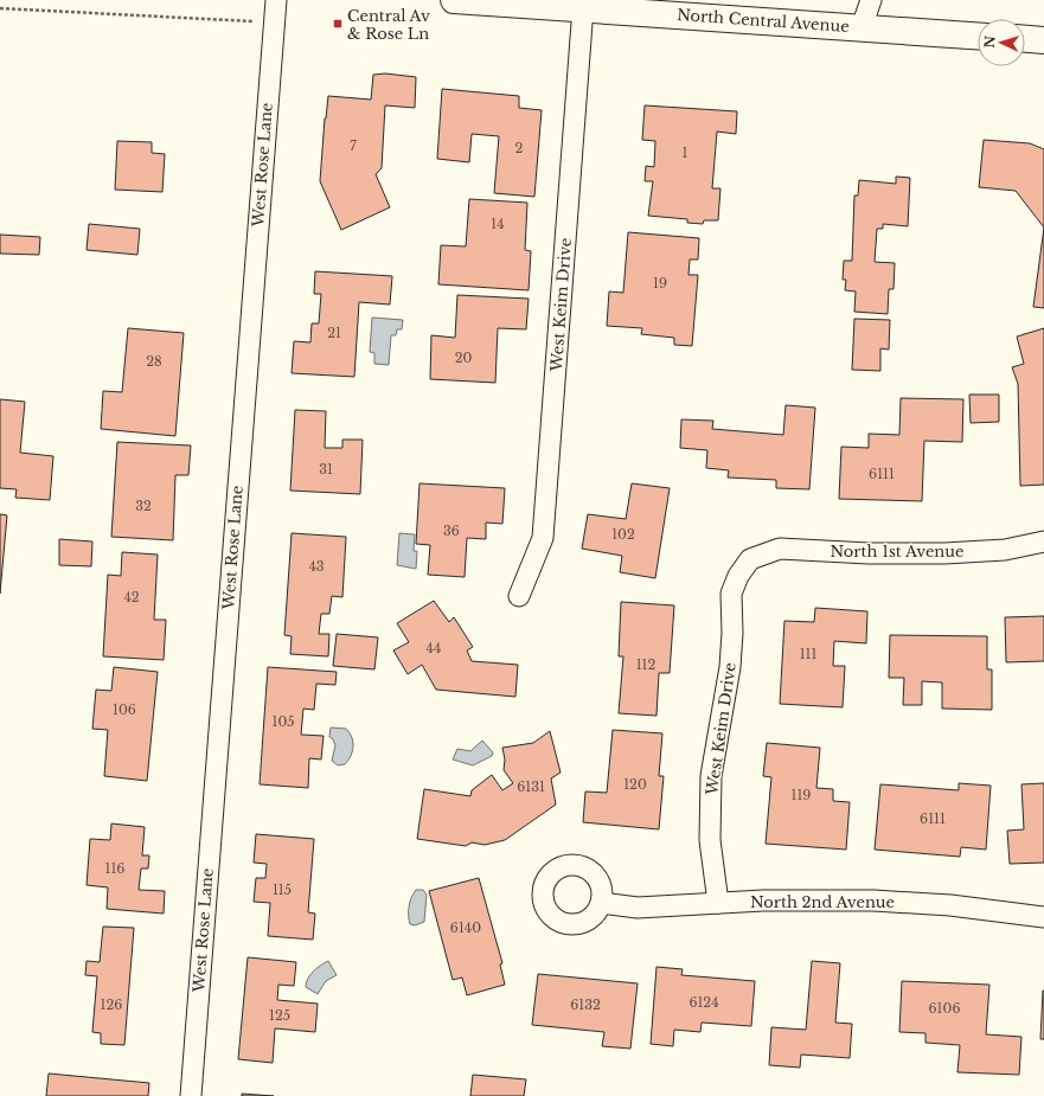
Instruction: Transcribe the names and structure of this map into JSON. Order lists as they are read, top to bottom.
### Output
{
  "streets": {
    "main road": ["North Central Avenue"],
    "street": [
      "West Rose Lane",
      "West Keim Drive",
      "North 1st Avenue",
      "North 2nd Avenue"
    ]
  },
  "crossings": [
    ["North Central Avenue", "West Keim Drive"],
    ["West Keim Drive", "North 1st Avenue"],
    ["West Keim Drive", "North 2nd Avenue"]
  ],
  "places": {
    "transit": ["Central Av & Rose Ln"]
  },
  "house_numbers": [
    "7",
    "2",
    "1",
    "14",
    "19",
    "21",
    "20",
    "28",
    "31",
    "6111",
    "32",
    "36",
    "102",
    "43",
    "42",
    "44",
    "111",
    "112",
    "106",
    "105",
    "120",
    "6131",
    "119",
    "6111",
    "116",
    "115",
    "6140",
    "6124",
    "126",
    "6132",
    "6106",
    "125"
  ],
  "north": "left"
}
